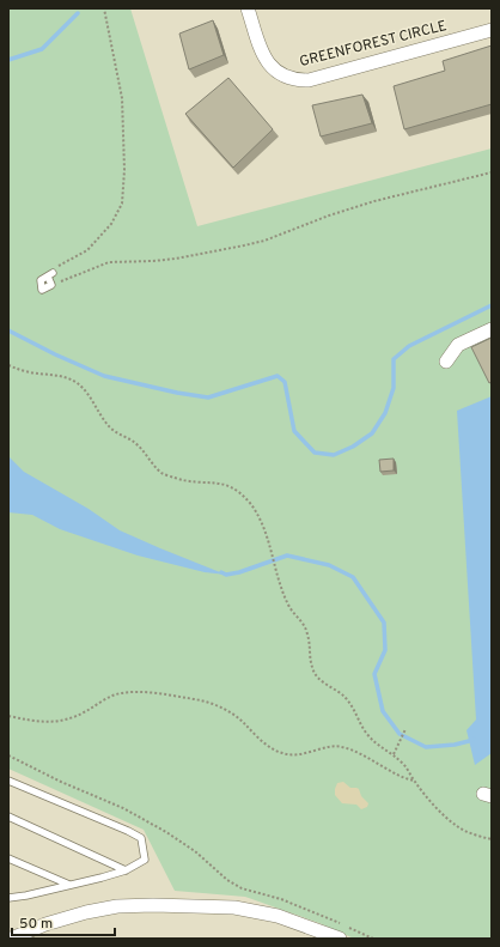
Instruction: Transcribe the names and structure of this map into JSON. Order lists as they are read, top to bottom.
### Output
{
  "streets": {
    "street": ["GREENFOREST CIRCLE"]
  },
  "scale_bar": "50 m"
}
